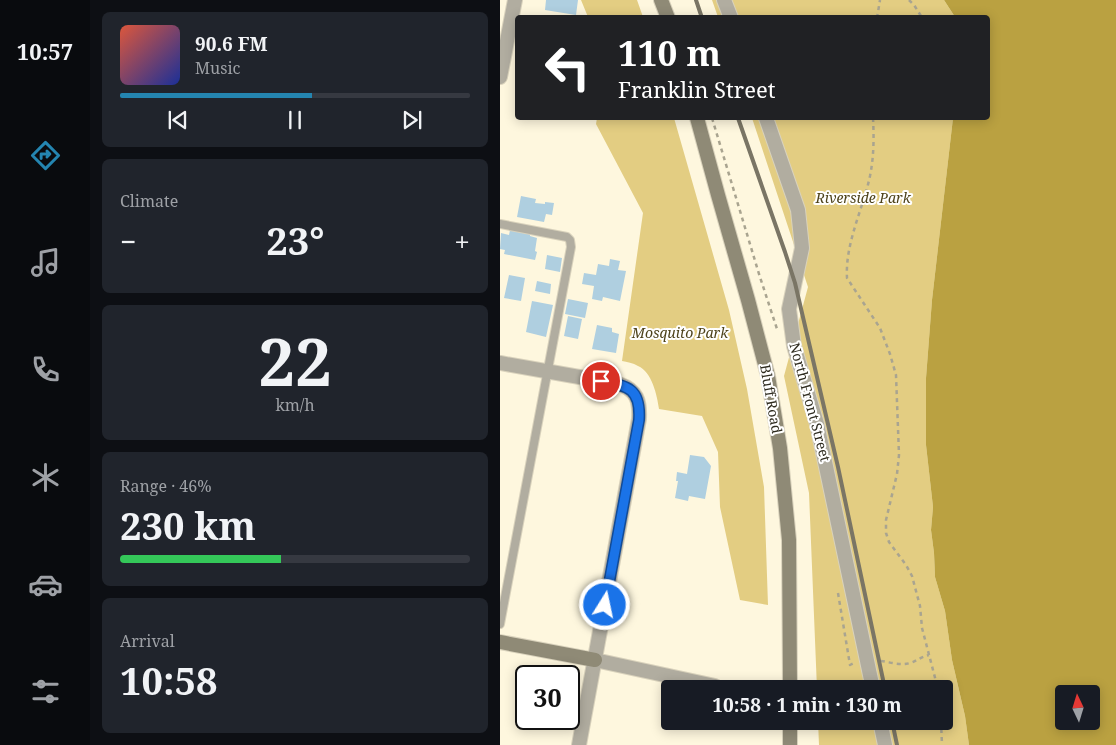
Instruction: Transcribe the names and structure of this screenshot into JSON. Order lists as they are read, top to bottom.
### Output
{
  "streets": {
    "main road": ["Bluff Road"],
    "street": ["North Front Street"]
  },
  "parks": ["Riverside Park", "Mosquito Park"],
  "north": "top",
  "page": {
    "tabs": "10:57",
    "turn": ["110 m", "Franklin Street"],
    "song": ["90.6 FM", "Music"],
    "tile": [
      "Climate",
      ["22", "km/h"],
      ["Range · 46%", "230 km"],
      ["Arrival", "10:58"]
    ],
    "heat": ["−", "23°", "+"],
    "limit": "30",
    "trip": "10:58 · 1 min · 130 m"
  }
}
